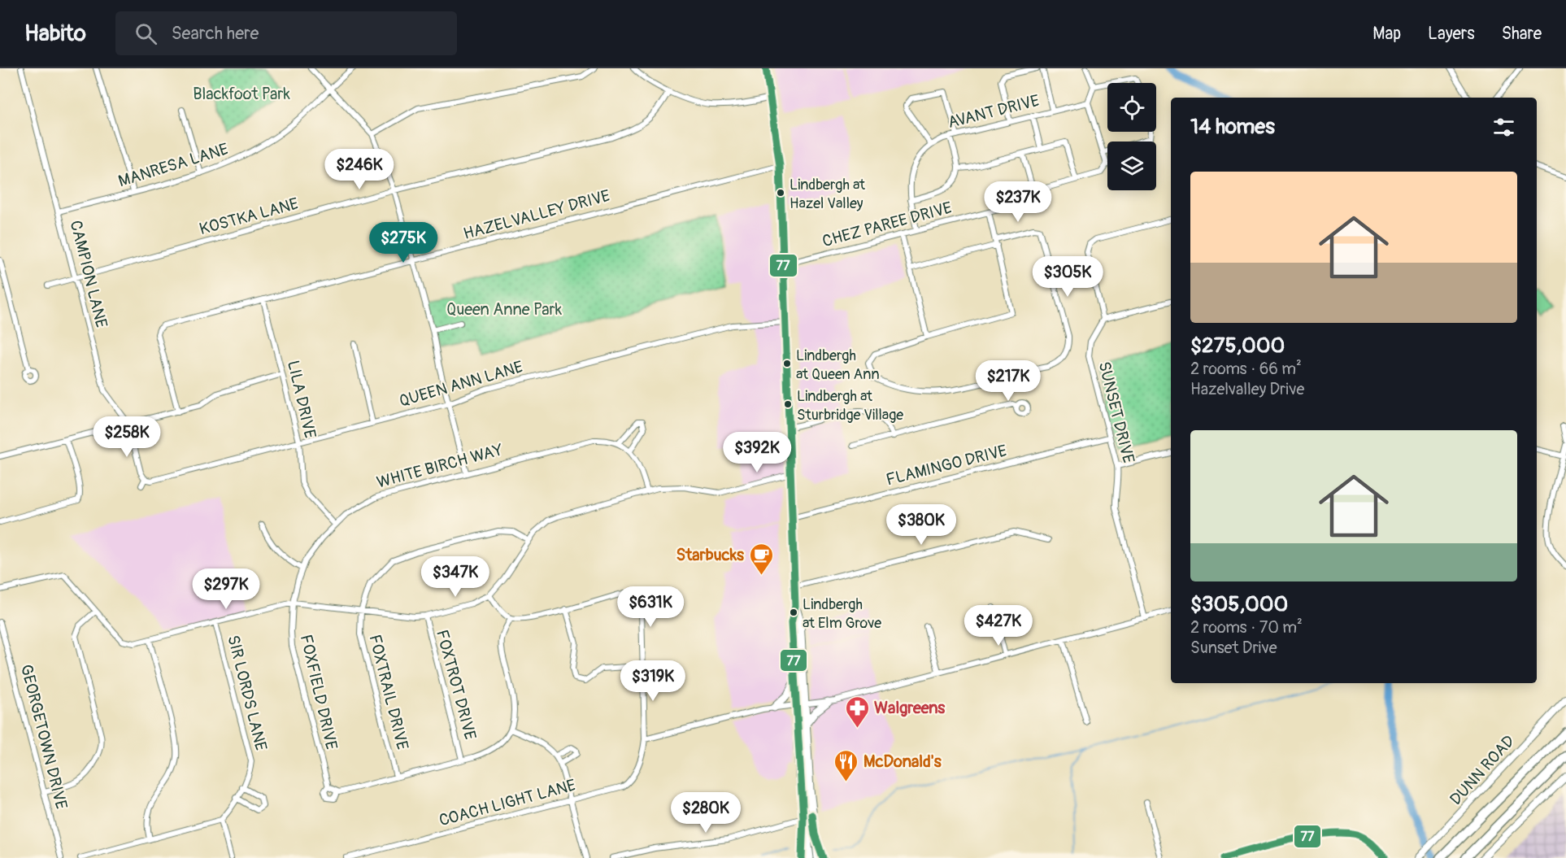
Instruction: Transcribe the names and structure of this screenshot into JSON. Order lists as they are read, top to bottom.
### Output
{
  "streets": {
    "street": [
      "AVANT DRIVE",
      "MANRESA LANE",
      "HAZELVALLEY DRIVE",
      "KOSTKA LANE",
      "CHEZ PAREE DRIVE",
      "CAMPION LANE",
      "QUEEN ANN LANE",
      "LILA DRIVE",
      "SUNSET DRIVE",
      "FLAMINGO DRIVE",
      "WHITE BIRCH WAY",
      "FOXTROT DRIVE",
      "FOXFIELD DRIVE",
      "FOXTRAIL DRIVE",
      "SIR LORDS LANE",
      "GEORGETOWN DRIVE",
      "DUNN ROAD",
      "COACH LIGHT LANE"
    ]
  },
  "crossings": [
    ["AVANT DRIVE", "CHEZ PAREE DRIVE"],
    ["MANRESA LANE", "CAMPION LANE"],
    ["HAZELVALLEY DRIVE", "LILA DRIVE"],
    ["KOSTKA LANE", "CAMPION LANE"],
    ["CAMPION LANE", "QUEEN ANN LANE"],
    ["QUEEN ANN LANE", "LILA DRIVE"],
    ["LILA DRIVE", "WHITE BIRCH WAY"],
    ["SUNSET DRIVE", "FLAMINGO DRIVE"],
    ["WHITE BIRCH WAY", "FOXFIELD DRIVE"],
    ["FOXFIELD DRIVE", "FOXTRAIL DRIVE"]
  ],
  "parks": ["Blackfoot Park", "Queen Anne Park"],
  "places": {
    "other": [
      "Lindbergh at Hazel Valley",
      "Lindbergh at Queen Ann",
      "Lindbergh at Sturbridge Village",
      "Lindbergh at Elm Grove"
    ],
    "cafe": ["Starbucks"],
    "pharmacy": ["Walgreens"],
    "restaurant": ["McDonald's"]
  },
  "lines": ["transit line 77"],
  "page": {
    "header": "Habito",
    "search": "Search here",
    "nav": ["Map", "Layers", "Share"],
    "heading": "14 homes",
    "price": [
      "$246K",
      "$237K",
      "$275K",
      "$305K",
      "$217K",
      "$258K",
      "$392K",
      "$380K",
      "$347K",
      "$297K",
      "$631K",
      "$427K",
      "$319K",
      "$280K"
    ],
    "list": [
      {
        "name": "$275,000",
        "note": "2 rooms · 66 m² · Hazelvalley Drive"
      },
      {
        "name": "$305,000",
        "note": "2 rooms · 70 m² · Sunset Drive"
      }
    ]
  }
}
